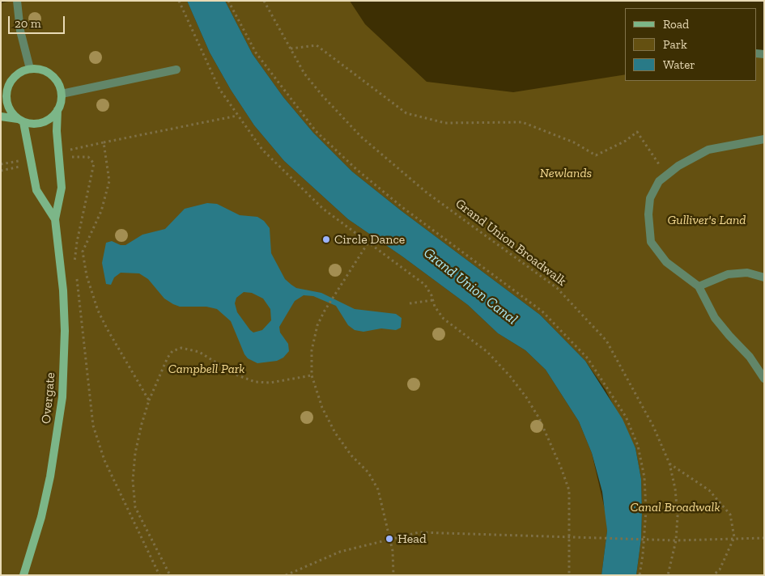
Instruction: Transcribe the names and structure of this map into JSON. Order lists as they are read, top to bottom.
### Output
{
  "streets": {
    "street": ["Overgate"],
    "path": ["Grand Union Broadwalk"]
  },
  "water": ["Grand Union Canal"],
  "parks": [
    "Newlands",
    "Gulliver's Land",
    "Campbell Park",
    "Canal Broadwalk"
  ],
  "places": ["Circle Dance", "Head"],
  "legend": ["Road", "Park", "Water"],
  "scale_bar": "20 m"
}
